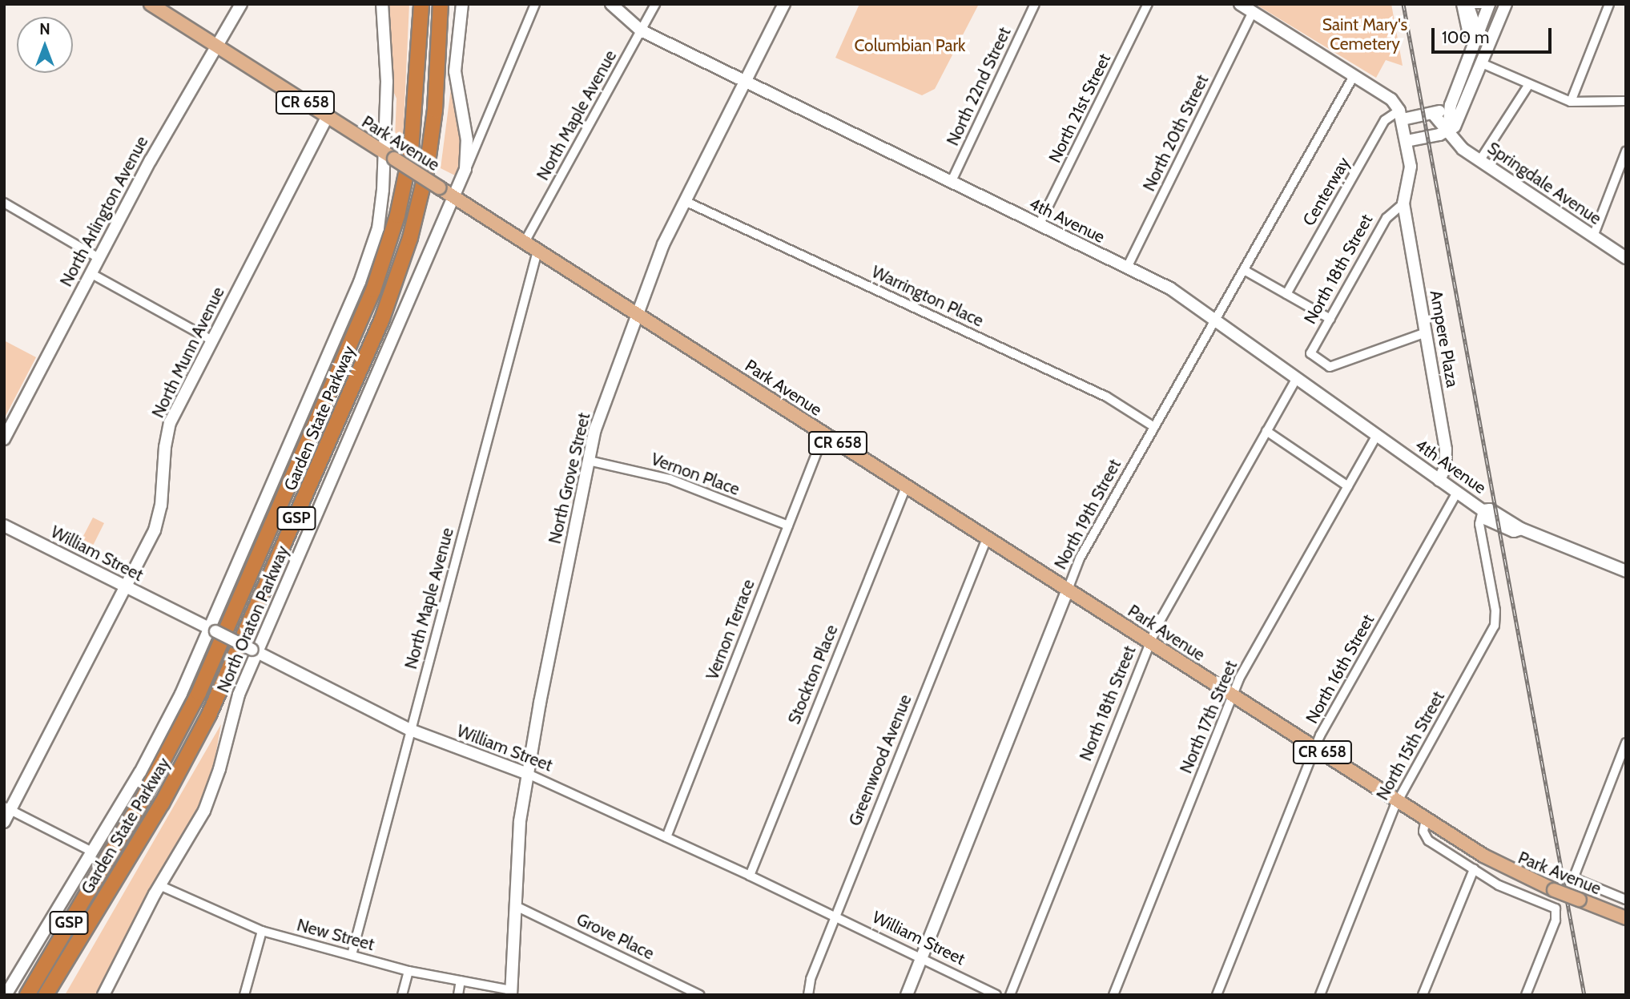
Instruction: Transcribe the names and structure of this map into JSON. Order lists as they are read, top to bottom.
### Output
{
  "streets": {
    "highway": ["Garden State Parkway", "GSP"],
    "main road": [
      "CR 658",
      "Park Avenue",
      "Springdale Avenue",
      "North Arlington Avenue",
      "4th Avenue",
      "Ampere Plaza",
      "North Munn Avenue",
      "North Grove Street",
      "North 19th Street",
      "William Street",
      "North Oraton Parkway"
    ],
    "street": [
      "North 22nd Street",
      "North 21st Street",
      "North Maple Avenue",
      "North 20th Street",
      "Centerway",
      "North 18th Street",
      "Warrington Place",
      "Vernon Place",
      "Vernon Terrace",
      "North 16th Street",
      "Stockton Place",
      "North 17th Street",
      "North 15th Street",
      "Greenwood Avenue",
      "New Street",
      "Grove Place"
    ]
  },
  "crossings": [
    ["North 22nd Street", "4th Avenue"],
    ["North 21st Street", "4th Avenue"],
    ["North Maple Avenue", "Park Avenue"],
    ["North Maple Avenue", "4th Avenue"],
    ["North Maple Avenue", "William Street"],
    ["North Maple Avenue", "New Street"],
    ["North 20th Street", "4th Avenue"],
    ["Park Avenue", "North Arlington Avenue"],
    ["Park Avenue", "North 18th Street"],
    ["Park Avenue", "North Munn Avenue"],
    ["Park Avenue", "North Grove Street"],
    ["Park Avenue", "North 19th Street"],
    ["Park Avenue", "North Oraton Parkway"],
    ["Park Avenue", "Vernon Terrace"],
    ["Park Avenue", "North 16th Street"],
    ["Park Avenue", "Stockton Place"],
    ["Park Avenue", "North 17th Street"],
    ["Park Avenue", "North 15th Street"],
    ["Park Avenue", "Greenwood Avenue"],
    ["4th Avenue", "North 18th Street"],
    ["4th Avenue", "Ampere Plaza"],
    ["4th Avenue", "North Grove Street"],
    ["4th Avenue", "North 19th Street"],
    ["4th Avenue", "North 16th Street"],
    ["4th Avenue", "North 17th Street"],
    ["4th Avenue", "North 15th Street"],
    ["North 18th Street", "Ampere Plaza"],
    ["Warrington Place", "North Grove Street"],
    ["Warrington Place", "North 19th Street"],
    ["North Munn Avenue", "William Street"],
    ["Vernon Place", "North Grove Street"],
    ["Vernon Place", "Vernon Terrace"],
    ["North Grove Street", "William Street"],
    ["North Grove Street", "New Street"],
    ["North Grove Street", "Grove Place"],
    ["North 19th Street", "William Street"],
    ["William Street", "North Oraton Parkway"],
    ["William Street", "Vernon Terrace"],
    ["William Street", "Stockton Place"],
    ["William Street", "Greenwood Avenue"],
    ["North Oraton Parkway", "New Street"]
  ],
  "parks": ["Saint Mary's Cemetery", "Columbian Park"],
  "scale_bar": "100 m",
  "north": "top"
}
